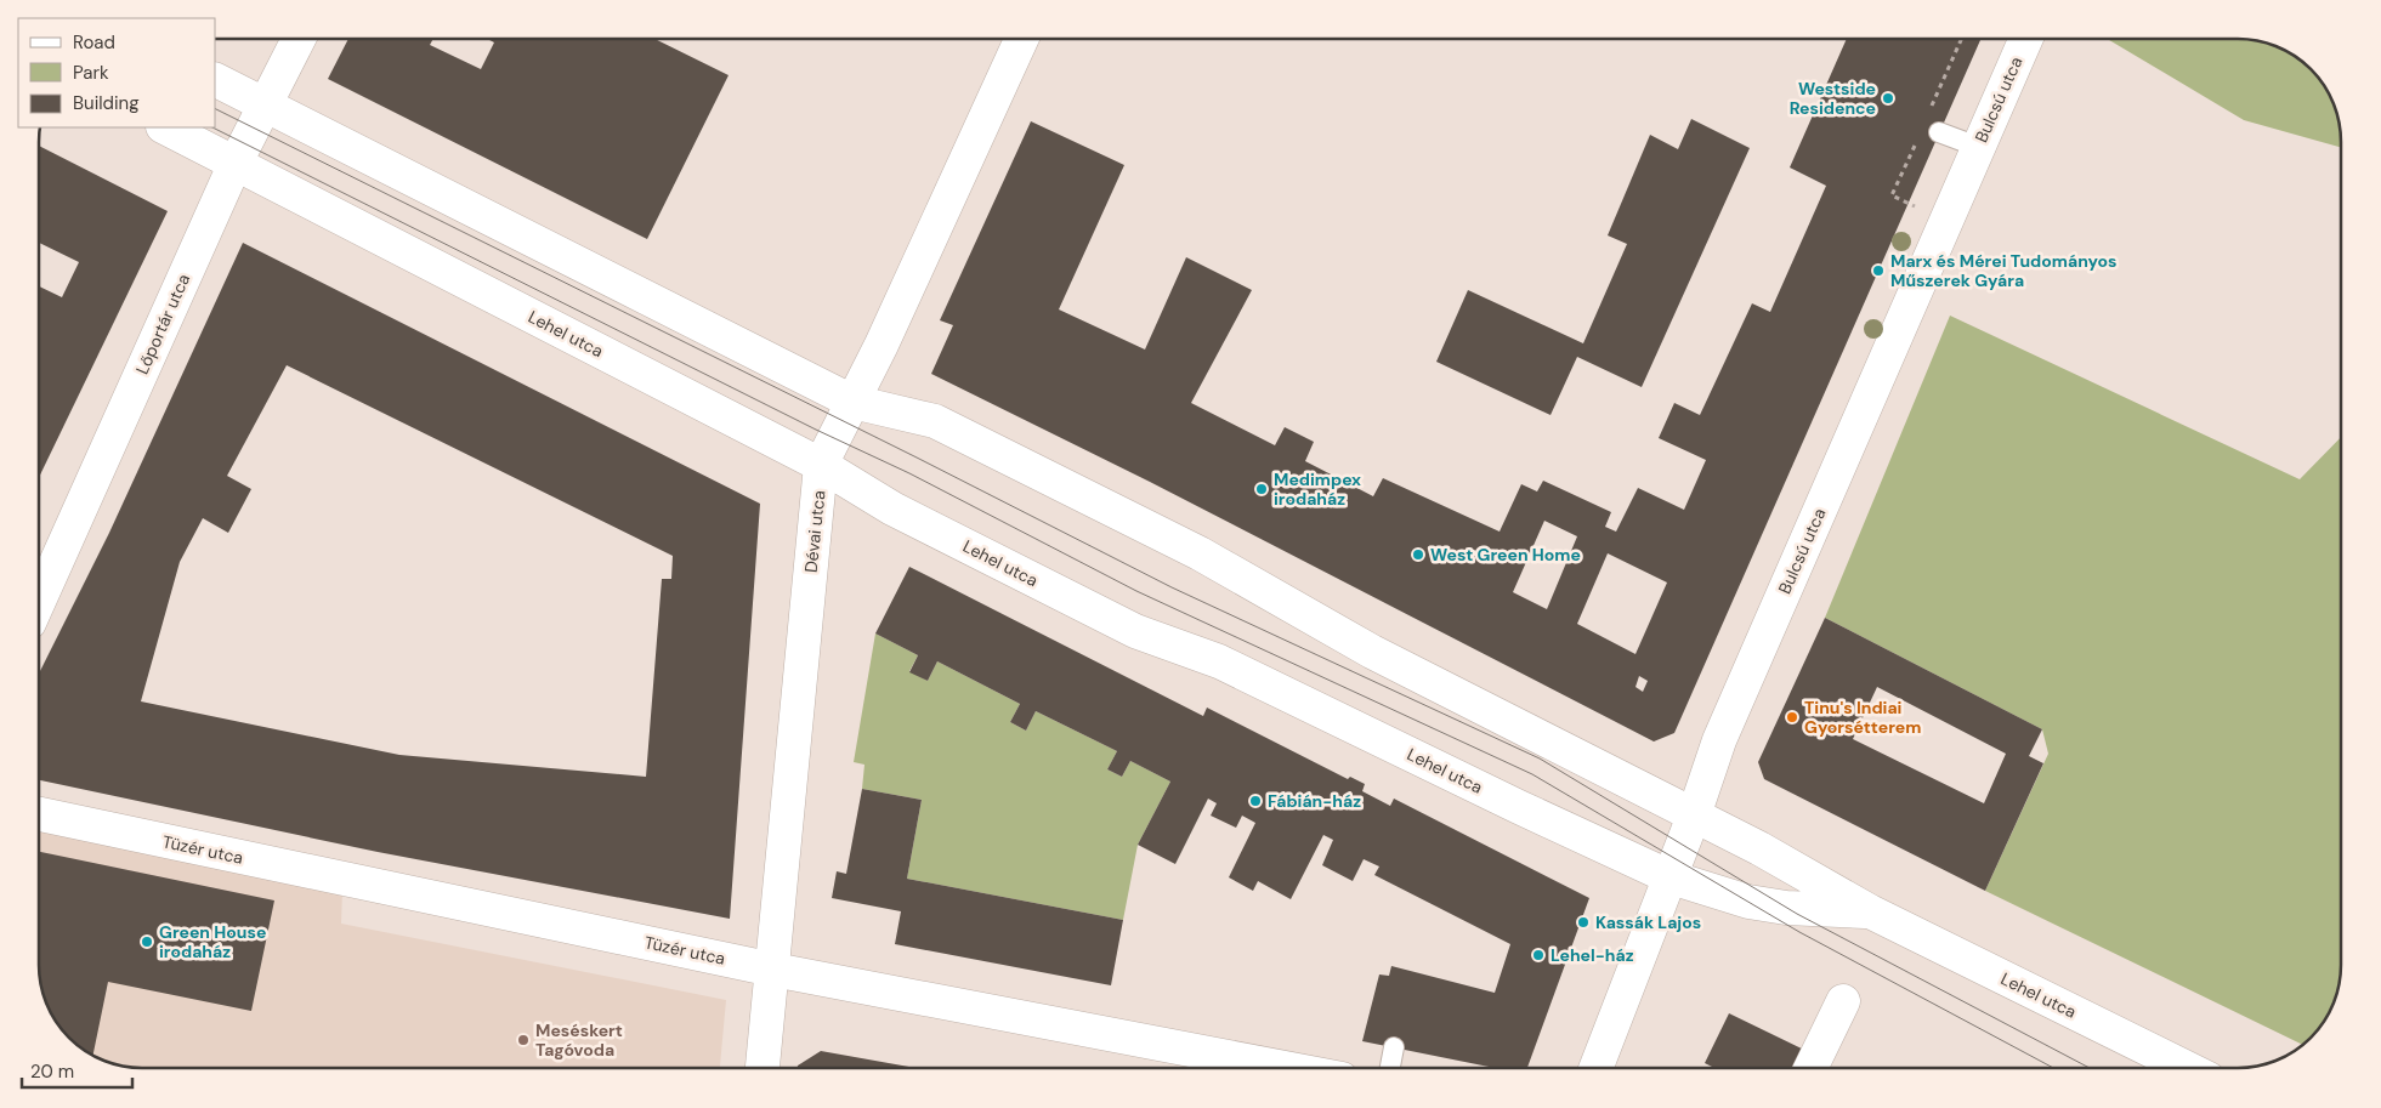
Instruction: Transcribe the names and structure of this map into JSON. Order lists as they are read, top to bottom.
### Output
{
  "streets": {
    "street": [
      "Bulcsú utca",
      "Lőportár utca",
      "Lehel utca",
      "Dévai utca",
      "Tüzér utca"
    ]
  },
  "crossings": [
    ["Bulcsú utca", "Lehel utca"],
    ["Lőportár utca", "Lehel utca"],
    ["Lehel utca", "Dévai utca"],
    ["Dévai utca", "Tüzér utca"]
  ],
  "places": [
    "Westside Residence",
    "Marx és Mérei Tudományos Műszerek Gyára",
    "Medimpex irodaház",
    "West Green Home",
    "Tinu's Indiai Gyorsétterem",
    "Fábián-ház",
    "Kassák Lajos",
    "Green House irodaház",
    "Lehel-ház",
    "Meséskert Tagóvoda"
  ],
  "legend": ["Road", "Park", "Building"],
  "scale_bar": "20 m"
}
